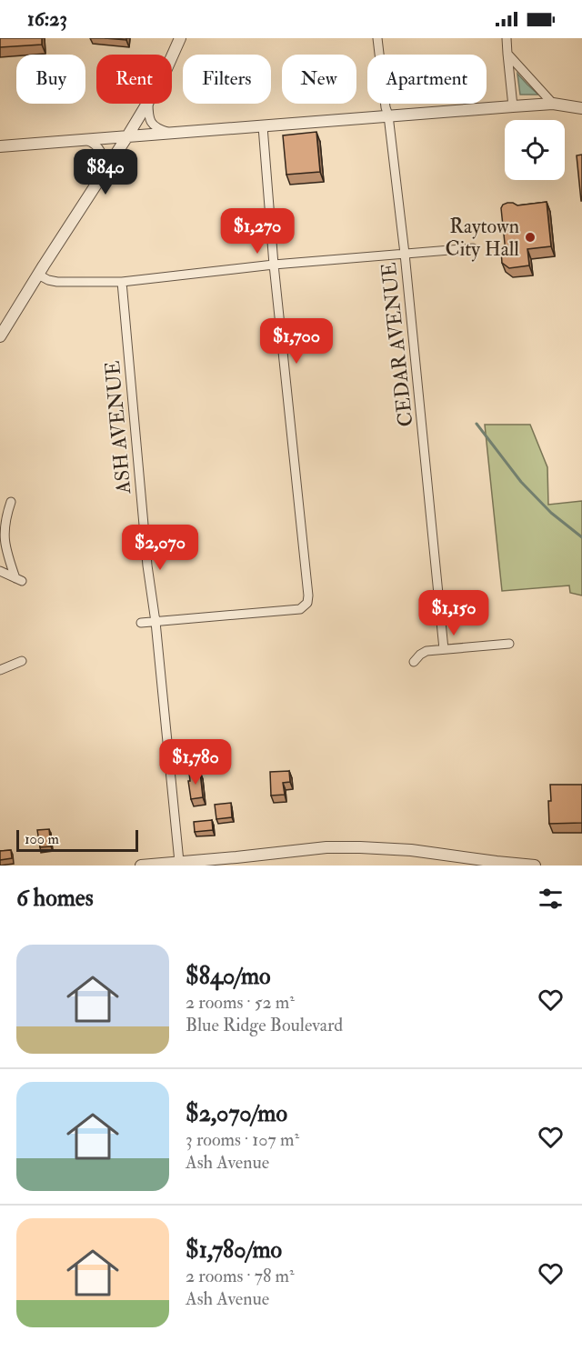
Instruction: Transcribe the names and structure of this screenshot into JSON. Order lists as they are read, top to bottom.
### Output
{
  "streets": {
    "street": ["CEDAR AVENUE", "ASH AVENUE"]
  },
  "places": ["Raytown City Hall"],
  "scale_bar": "100 m",
  "page": {
    "status": "16:23",
    "chip": [
      "Buy",
      "Rent",
      "Filters",
      "New",
      "Apartment"
    ],
    "price": [
      "$840",
      "$1,270",
      "$1,700",
      "$2,070",
      "$1,150",
      "$1,780"
    ],
    "scale": "100 m",
    "heading": "6 homes",
    "list": [
      {
        "name": "$840/mo",
        "note": "2 rooms · 52 m² · Blue Ridge Boulevard"
      },
      {
        "name": "$2,070/mo",
        "note": "3 rooms · 107 m² · Ash Avenue"
      },
      {
        "name": "$1,780/mo",
        "note": "2 rooms · 78 m² · Ash Avenue"
      }
    ]
  }
}
